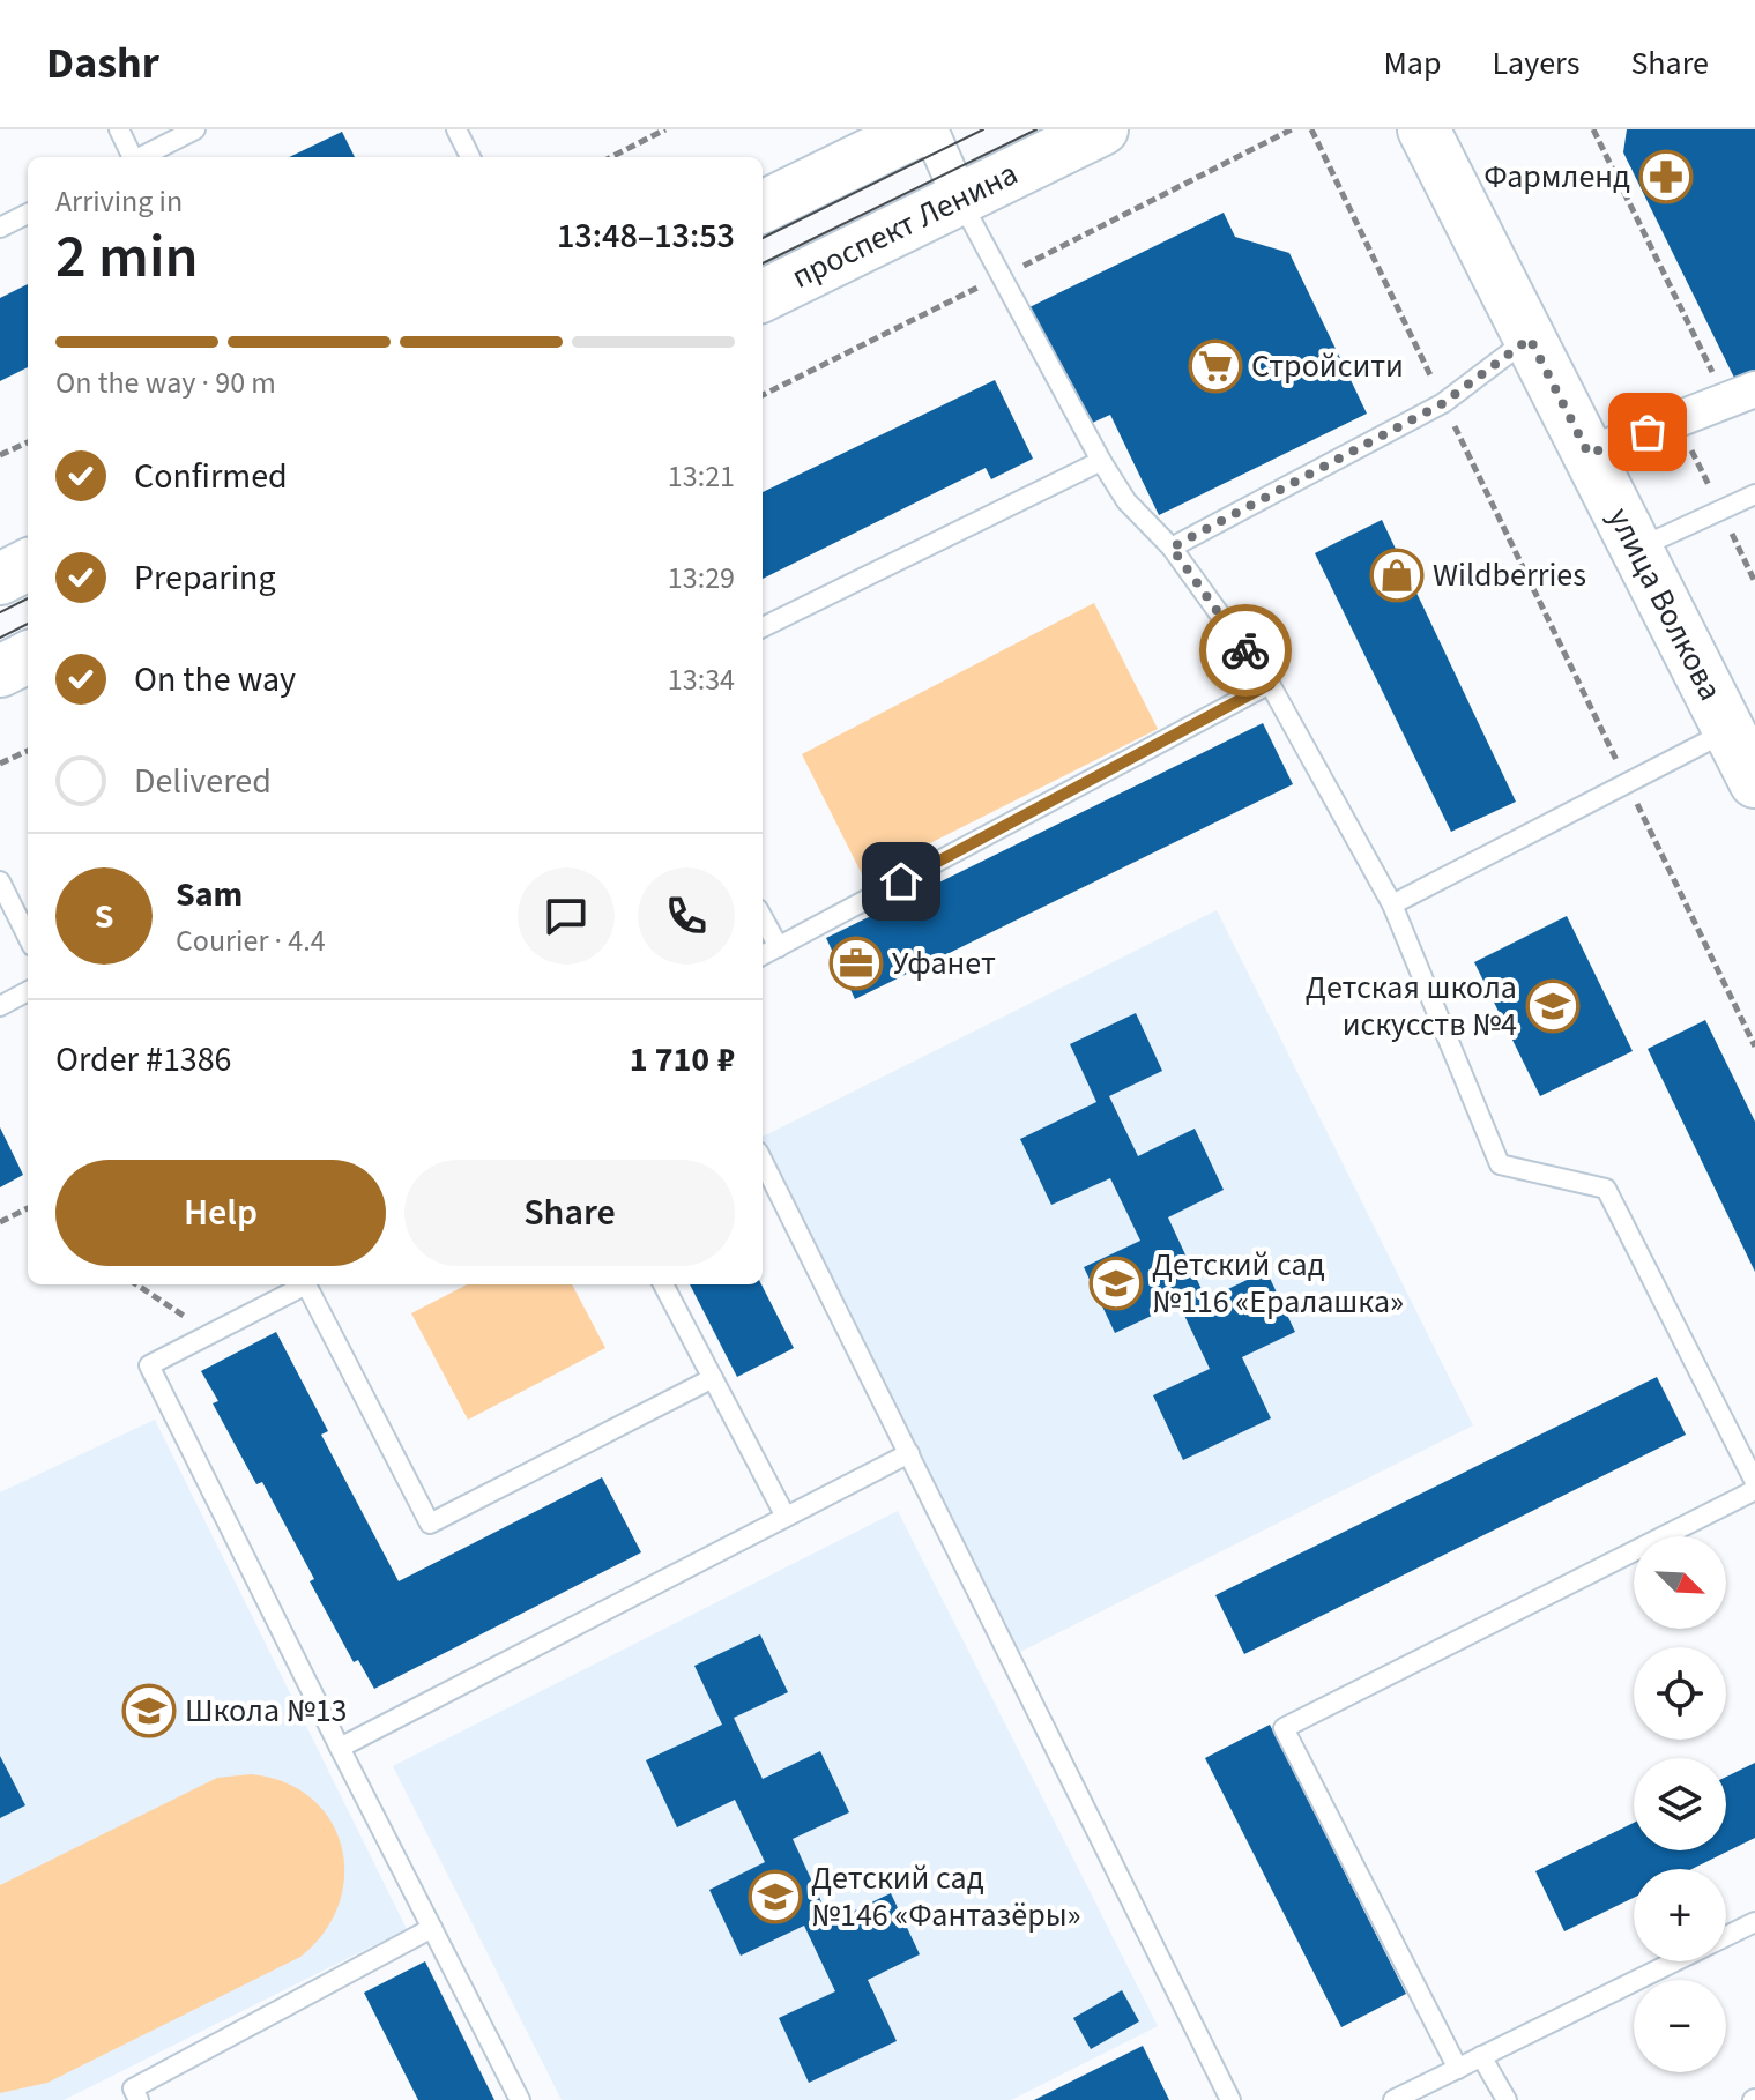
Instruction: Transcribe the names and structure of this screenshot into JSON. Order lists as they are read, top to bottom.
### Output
{
  "streets": {
    "main road": ["проспект Ленина", "улица Волкова"]
  },
  "places": {
    "pharmacy": ["Фармленд"],
    "supermarket": ["Стройсити"],
    "shop": ["Wildberries"],
    "office": ["Уфанет"],
    "school or university": [
      "Детская школа искусств №4",
      "Детский сад №116 «Ералашка»",
      "Школа №13",
      "Детский сад №146 «Фантазёры»"
    ]
  },
  "north": "bottom right",
  "page": {
    "header": "Dashr",
    "nav": ["Map", "Layers", "Share"],
    "heading": ["2 min", "Arriving in", "13:48–13:53"],
    "panel": [
      "Sam",
      "Courier · 4.4",
      "Order #1386",
      "1 710 ₽"
    ],
    "bar": "On the way · 90 m",
    "list": [
      ["Confirmed", "13:21"],
      ["Preparing", "13:29"],
      ["On the way", "13:34"],
      "Delivered"
    ],
    "round": "S",
    "buttons": ["Help", "Share"],
    "map_buttons": ["+", "−"]
  }
}
